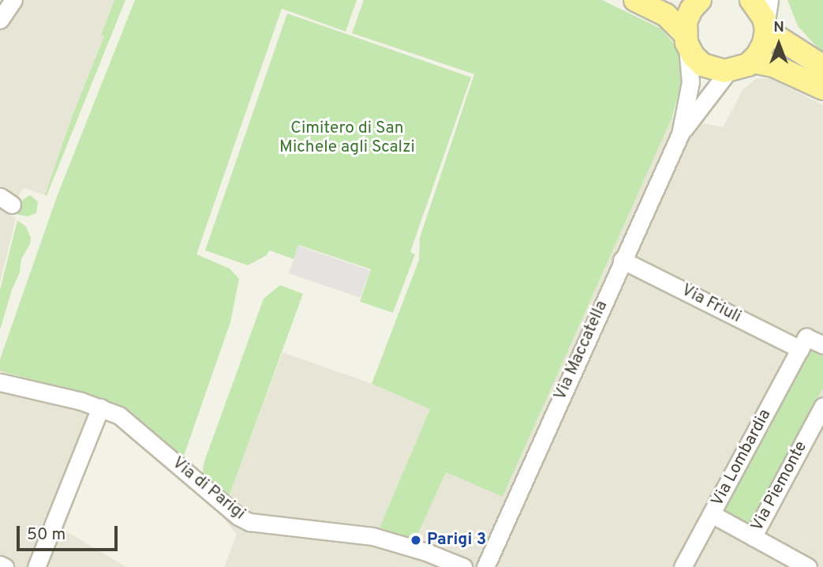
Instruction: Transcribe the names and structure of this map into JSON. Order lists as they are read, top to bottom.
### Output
{
  "streets": {
    "street": [
      "Via Friuli",
      "Via Maccatella",
      "Via Lombardia",
      "Via Piemonte",
      "Via di Parigi"
    ]
  },
  "crossings": [
    ["Via Friuli", "Via Maccatella"],
    ["Via Friuli", "Via Lombardia"]
  ],
  "parks": ["Cimitero di San Michele agli Scalzi"],
  "places": ["Parigi 3"],
  "scale_bar": "50 m",
  "north": "top"
}
